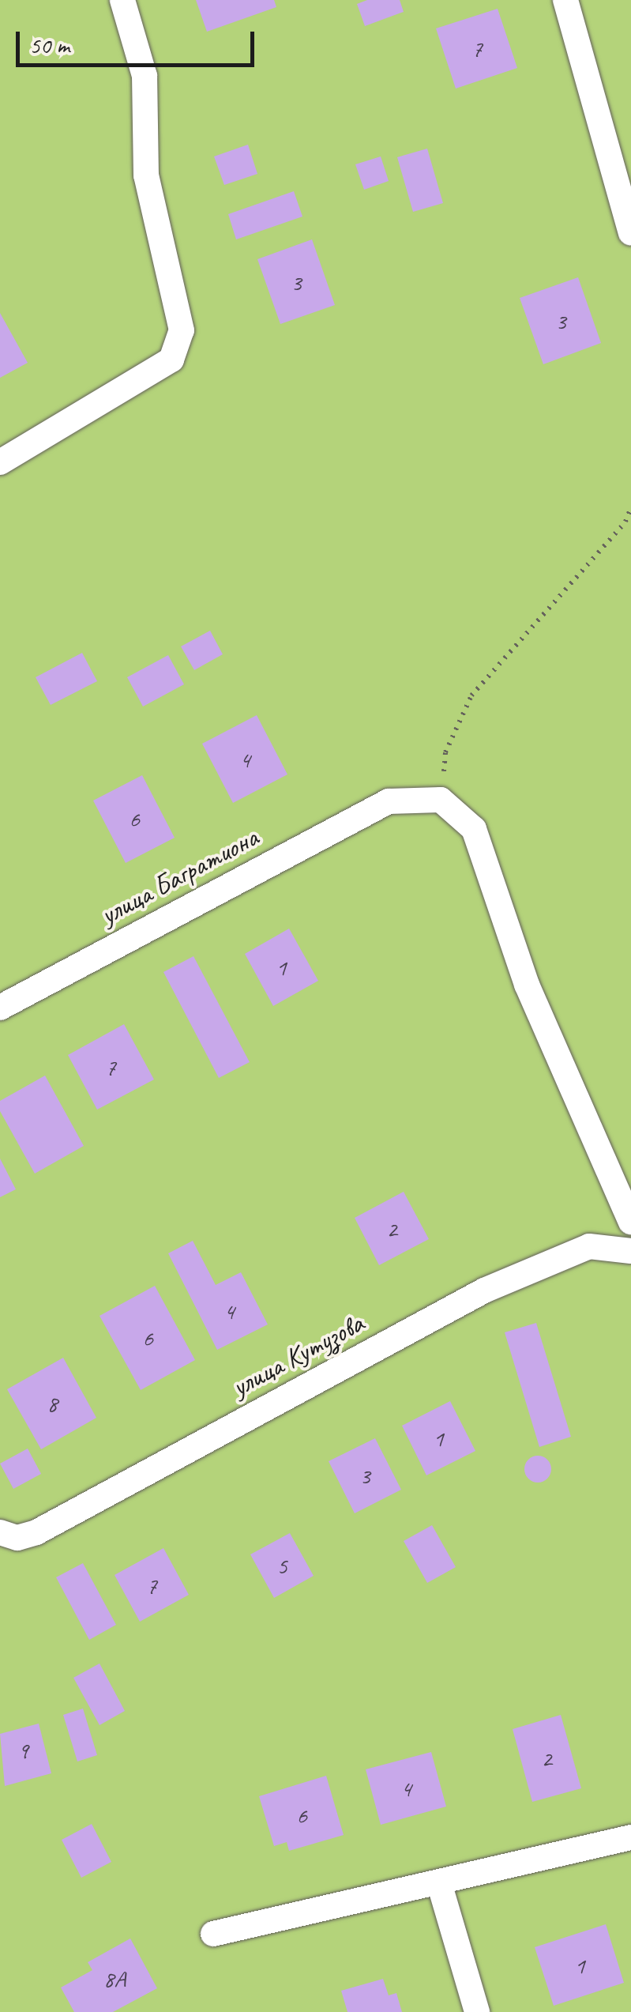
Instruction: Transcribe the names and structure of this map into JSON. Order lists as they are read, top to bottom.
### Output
{
  "streets": {
    "street": ["улица Багратиона", "улица Кутузова"]
  },
  "house_numbers": [
    "7",
    "3",
    "3",
    "4",
    "6",
    "1",
    "7",
    "2",
    "4",
    "6",
    "8",
    "1",
    "3",
    "5",
    "7",
    "9",
    "2",
    "4",
    "6",
    "1",
    "8А"
  ],
  "scale_bar": "50 m"
}
